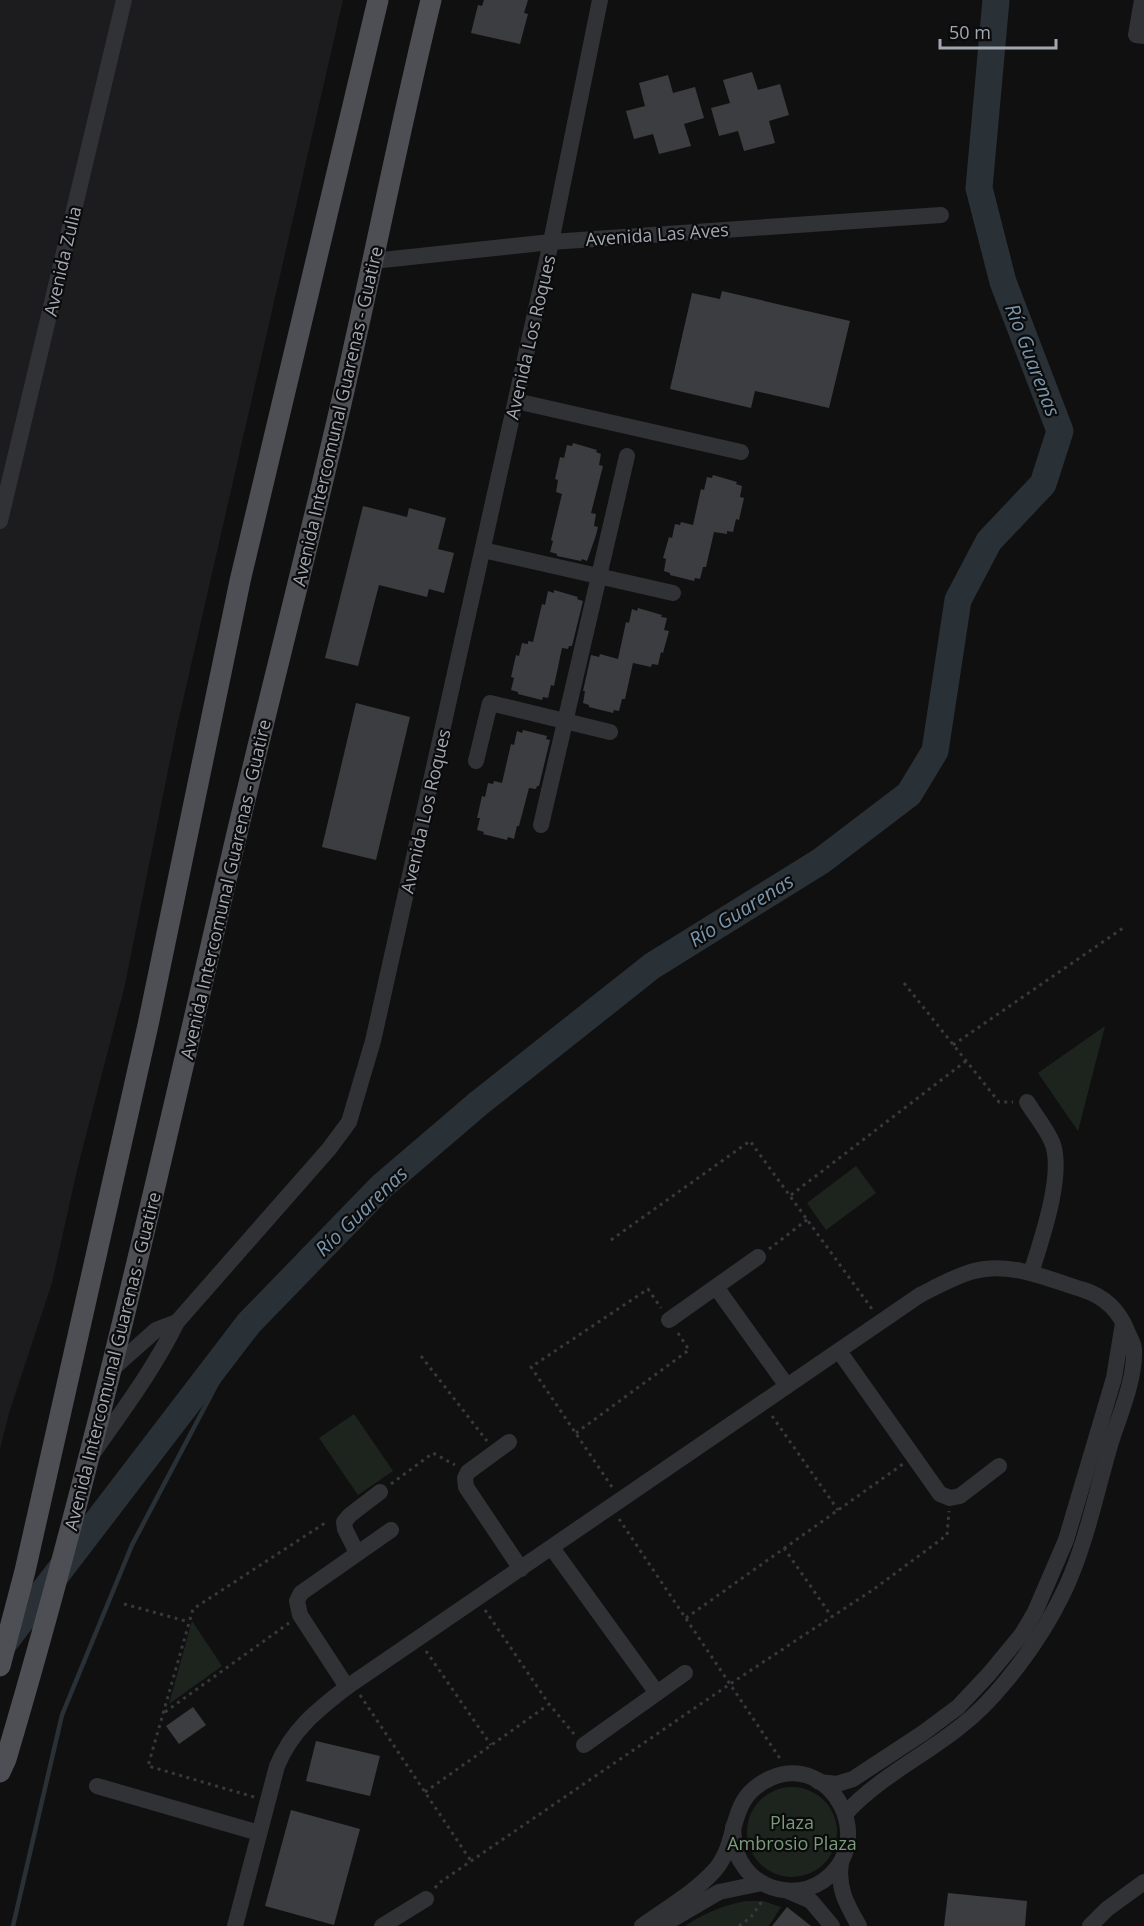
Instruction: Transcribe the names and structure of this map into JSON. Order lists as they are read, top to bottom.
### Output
{
  "streets": {
    "main road": ["Avenida Intercomunal Guarenas - Guatire"],
    "street": ["Avenida Las Aves", "Avenida Zulia", "Avenida Los Roques"]
  },
  "crossings": [
    ["Avenida Las Aves", "Avenida Los Roques"],
    ["Avenida Las Aves", "Avenida Intercomunal Guarenas - Guatire"],
    ["Avenida Los Roques", "Avenida Intercomunal Guarenas - Guatire"]
  ],
  "water": ["Río Guarenas"],
  "parks": ["Plaza Ambrosio Plaza"],
  "scale_bar": "50 m"
}
